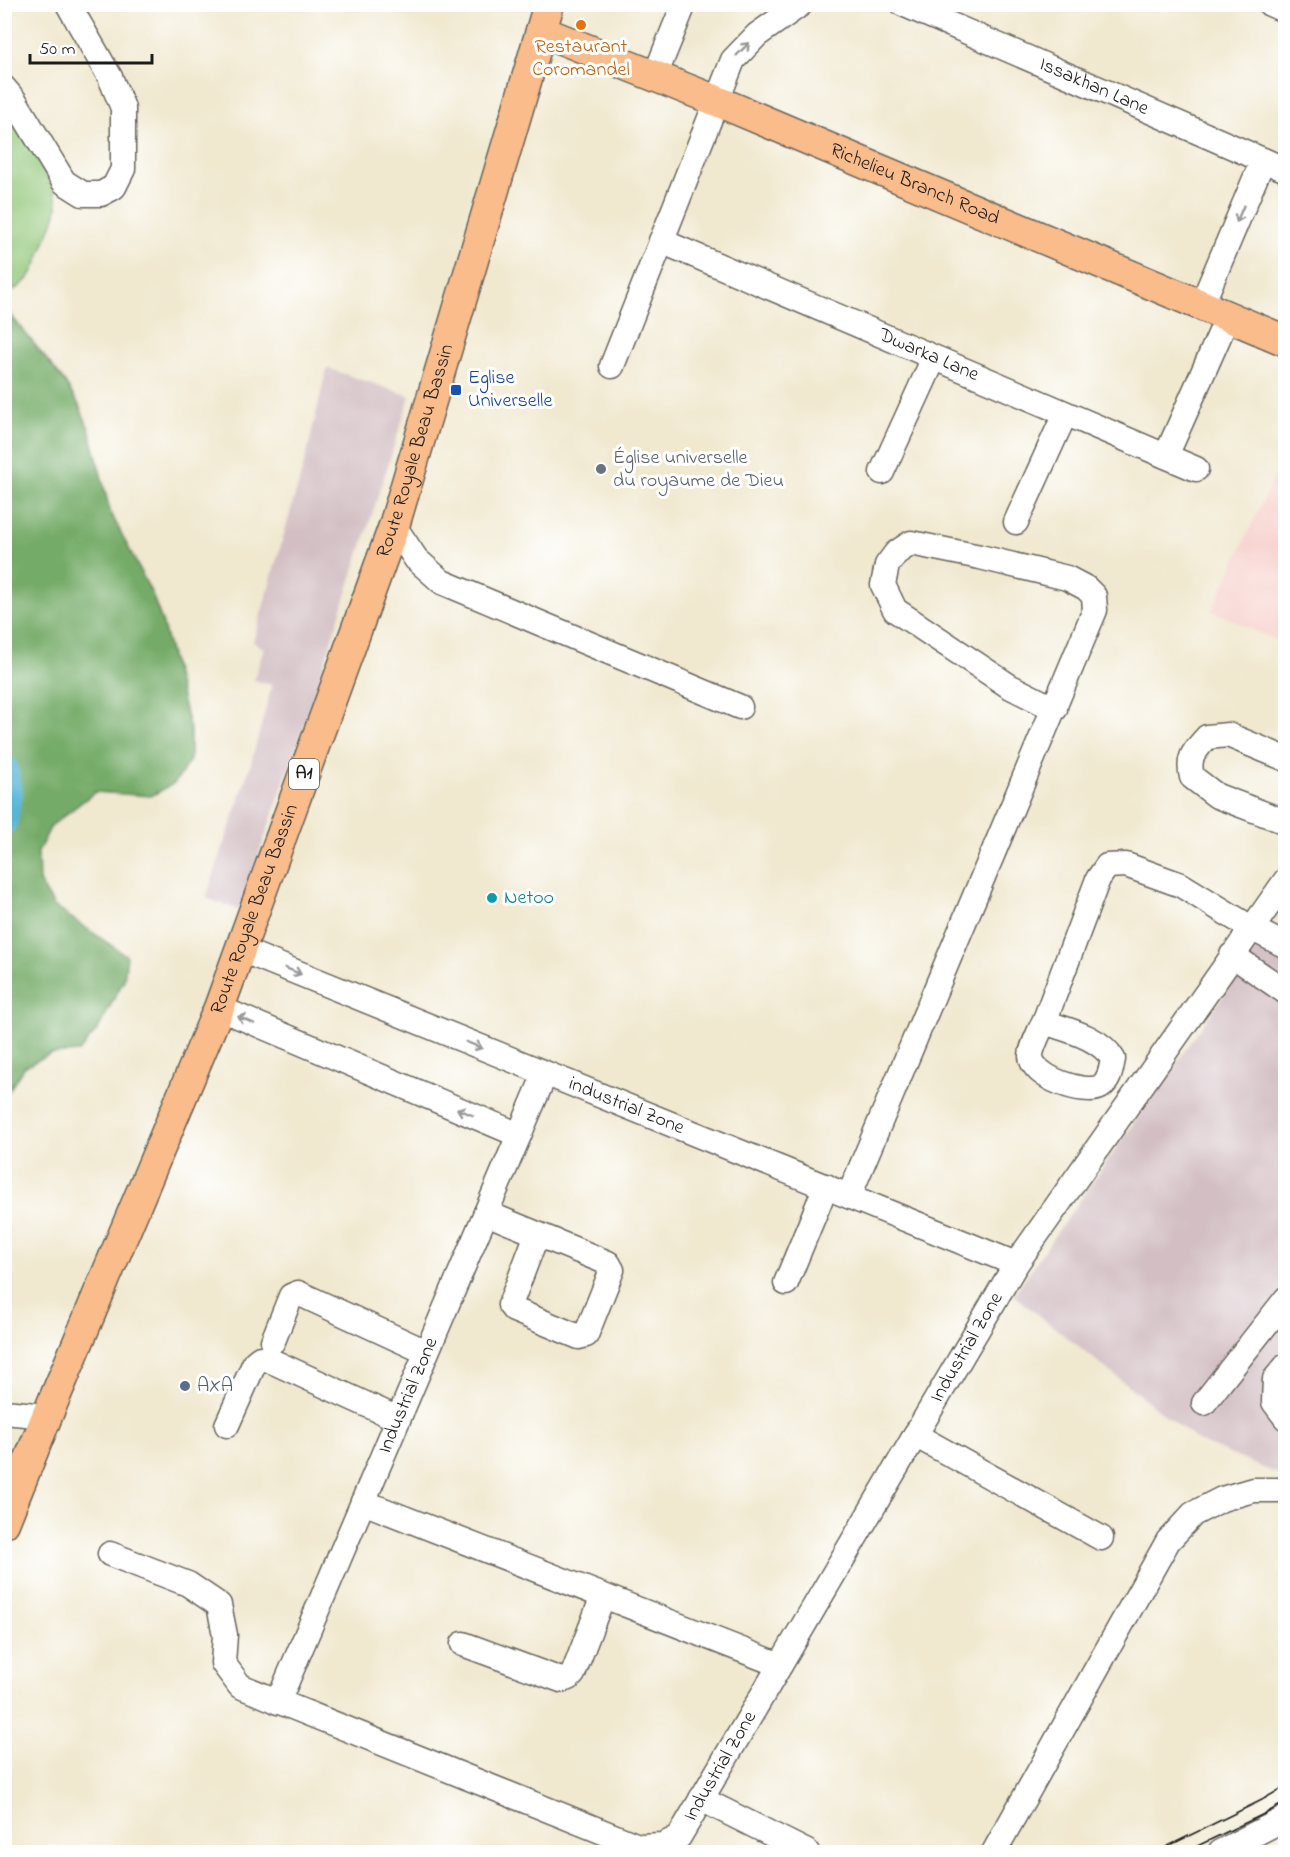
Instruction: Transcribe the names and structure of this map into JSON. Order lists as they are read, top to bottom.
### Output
{
  "streets": {
    "main road": ["Richelieu Branch Road", "Route Royale Beau Bassin", "A1"],
    "street": [
      "Issakhan Lane",
      "Dwarka Lane",
      "industrial Zone",
      "Industrial Zone"
    ]
  },
  "crossings": [
    ["Richelieu Branch Road", "Route Royale Beau Bassin"],
    ["Route Royale Beau Bassin", "industrial Zone"],
    ["industrial Zone", "Industrial Zone"]
  ],
  "places": {
    "other": [
      "Restaurant Coromandel",
      "Église universelle du royaume de Dieu",
      "Netoo",
      "AXA"
    ],
    "transit": ["Eglise Universelle"]
  },
  "scale_bar": "50 m"
}
